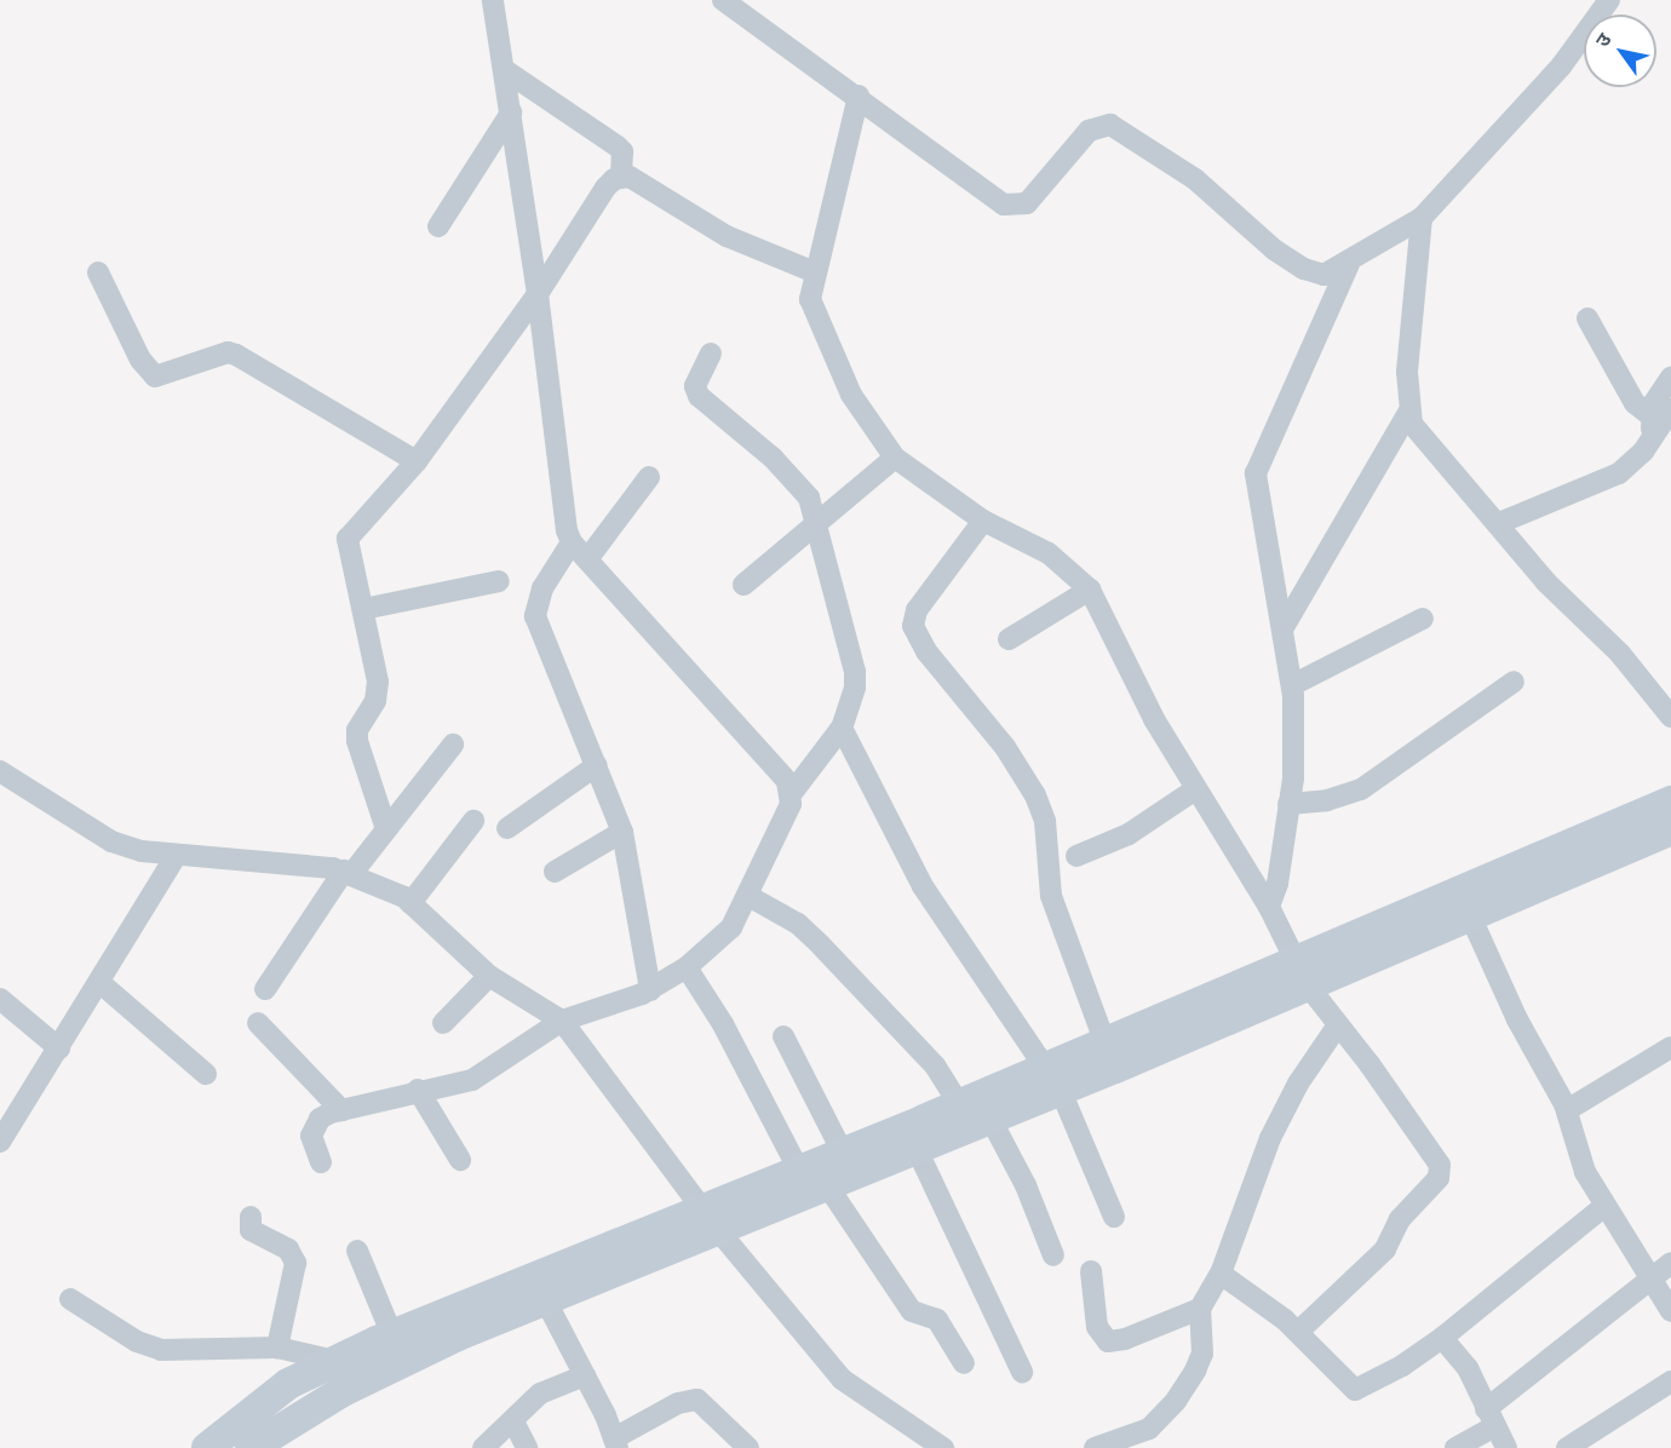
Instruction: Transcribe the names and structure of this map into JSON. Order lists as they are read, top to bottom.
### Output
{
  "north": "top left"
}
